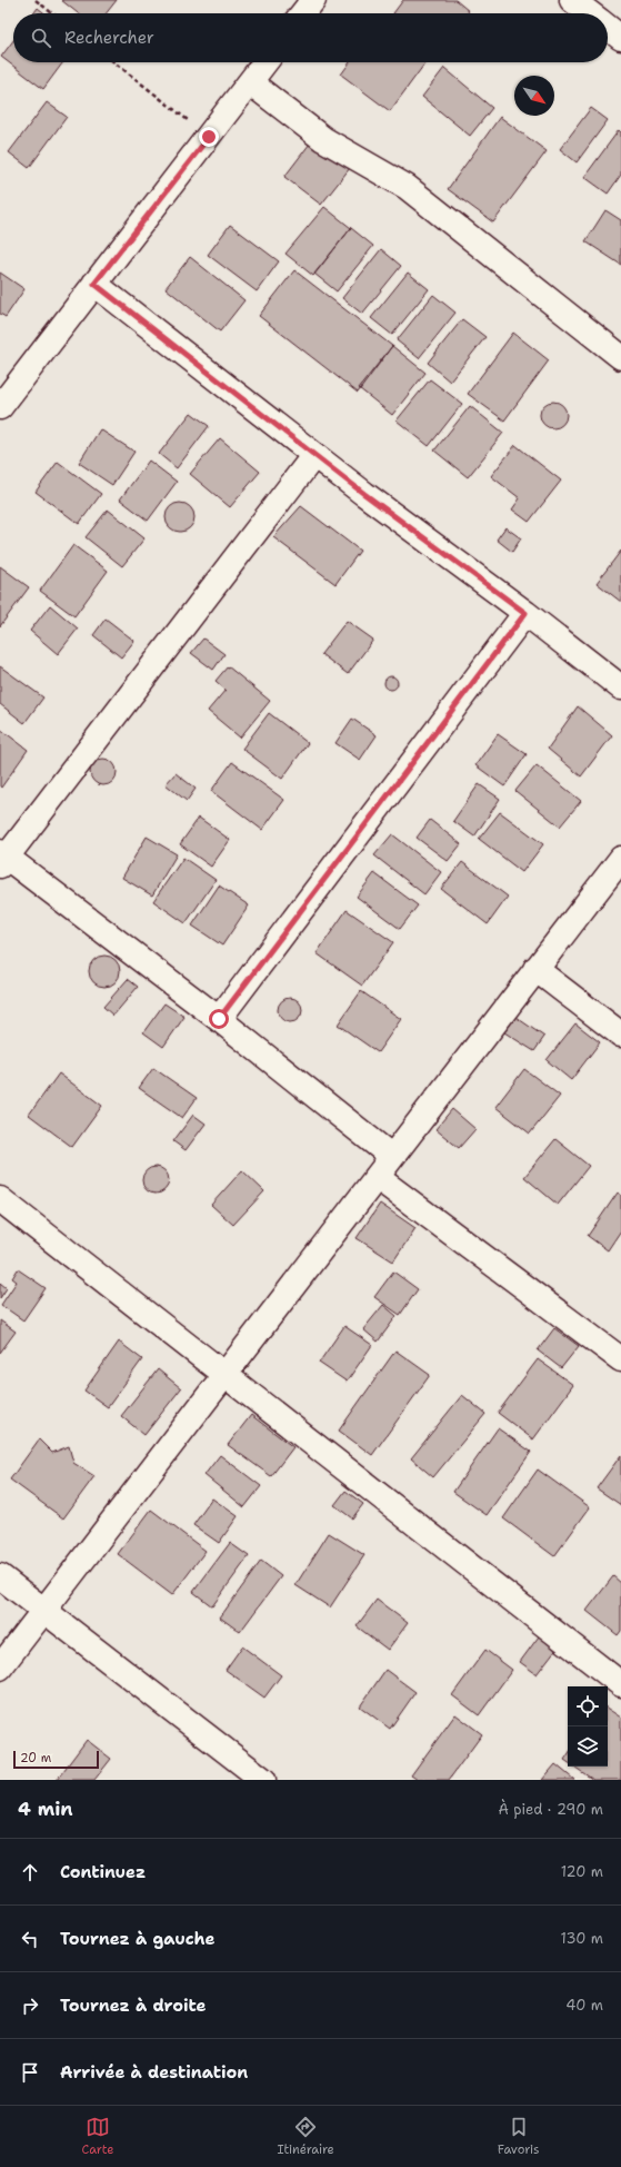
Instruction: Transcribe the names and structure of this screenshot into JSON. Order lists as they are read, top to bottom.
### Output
{
  "scale_bar": "20 m",
  "north": "bottom right",
  "page": {
    "search": "Rechercher",
    "scale": "20 m",
    "heading": ["4 min", "À pied · 290 m"],
    "list": [
      ["Continuez", "120 m"],
      ["Tournez à gauche", "130 m"],
      ["Tournez à droite", "40 m"],
      "Arrivée à destination"
    ],
    "nav": ["Carte", "Itinéraire", "Favoris"]
  }
}
